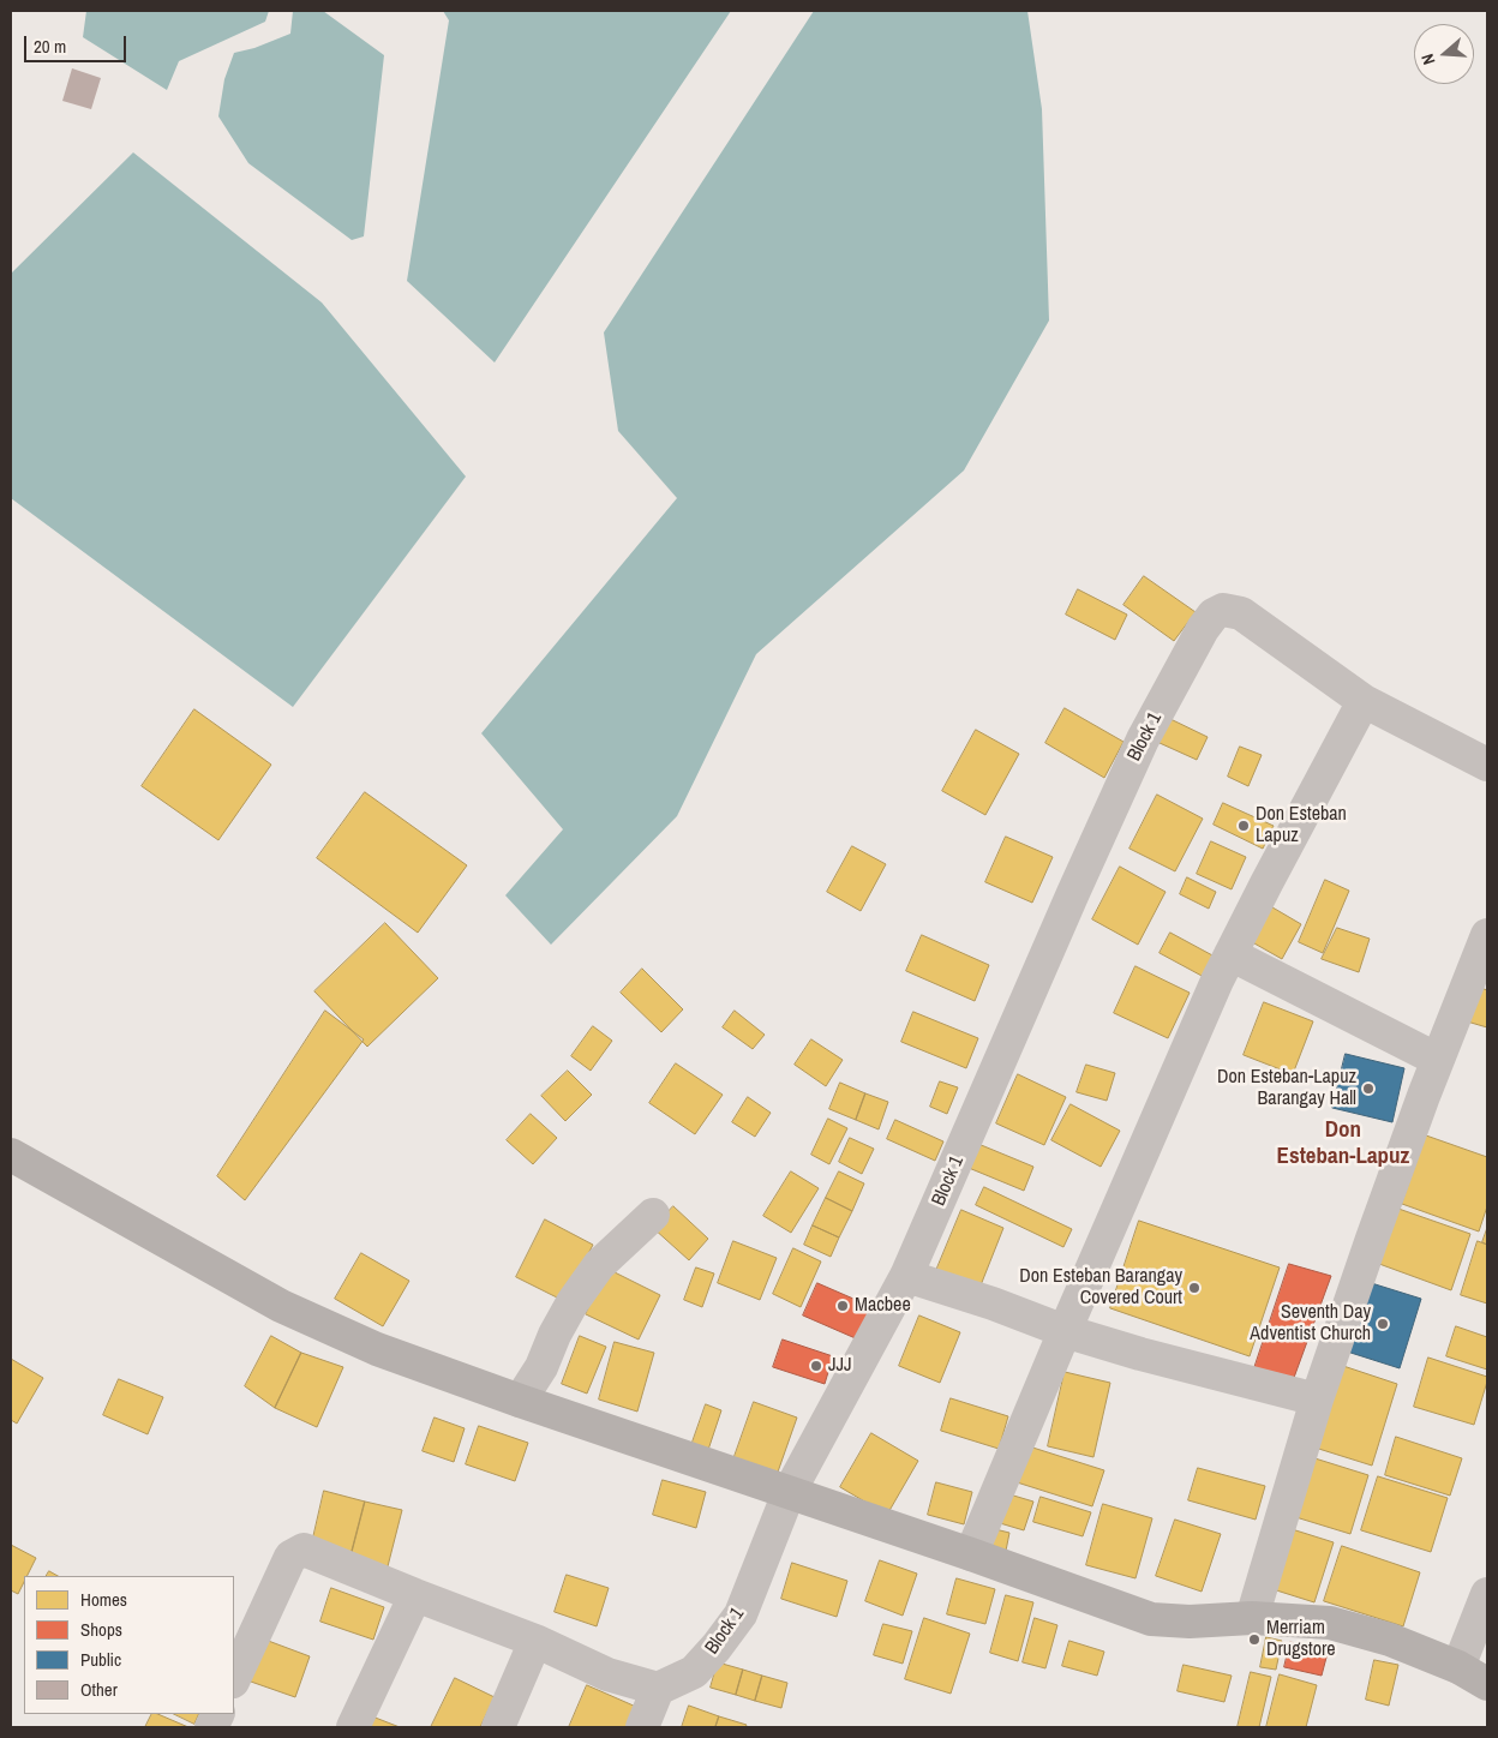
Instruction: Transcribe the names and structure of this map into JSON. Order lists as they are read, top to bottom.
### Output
{
  "streets": {
    "street": ["Block 1"]
  },
  "districts": ["Don Esteban-Lapuz"],
  "places": [
    "Don Esteban Lapuz",
    "Don Esteban-Lapuz Barangay Hall",
    "Don Esteban Barangay Covered Court",
    "Macbee",
    "Seventh Day Adventist Church",
    "JJJ",
    "Merriam Drugstore"
  ],
  "legend": [
    "Homes",
    "Shops",
    "Public",
    "Other"
  ],
  "scale_bar": "20 m",
  "north": "left"
}
